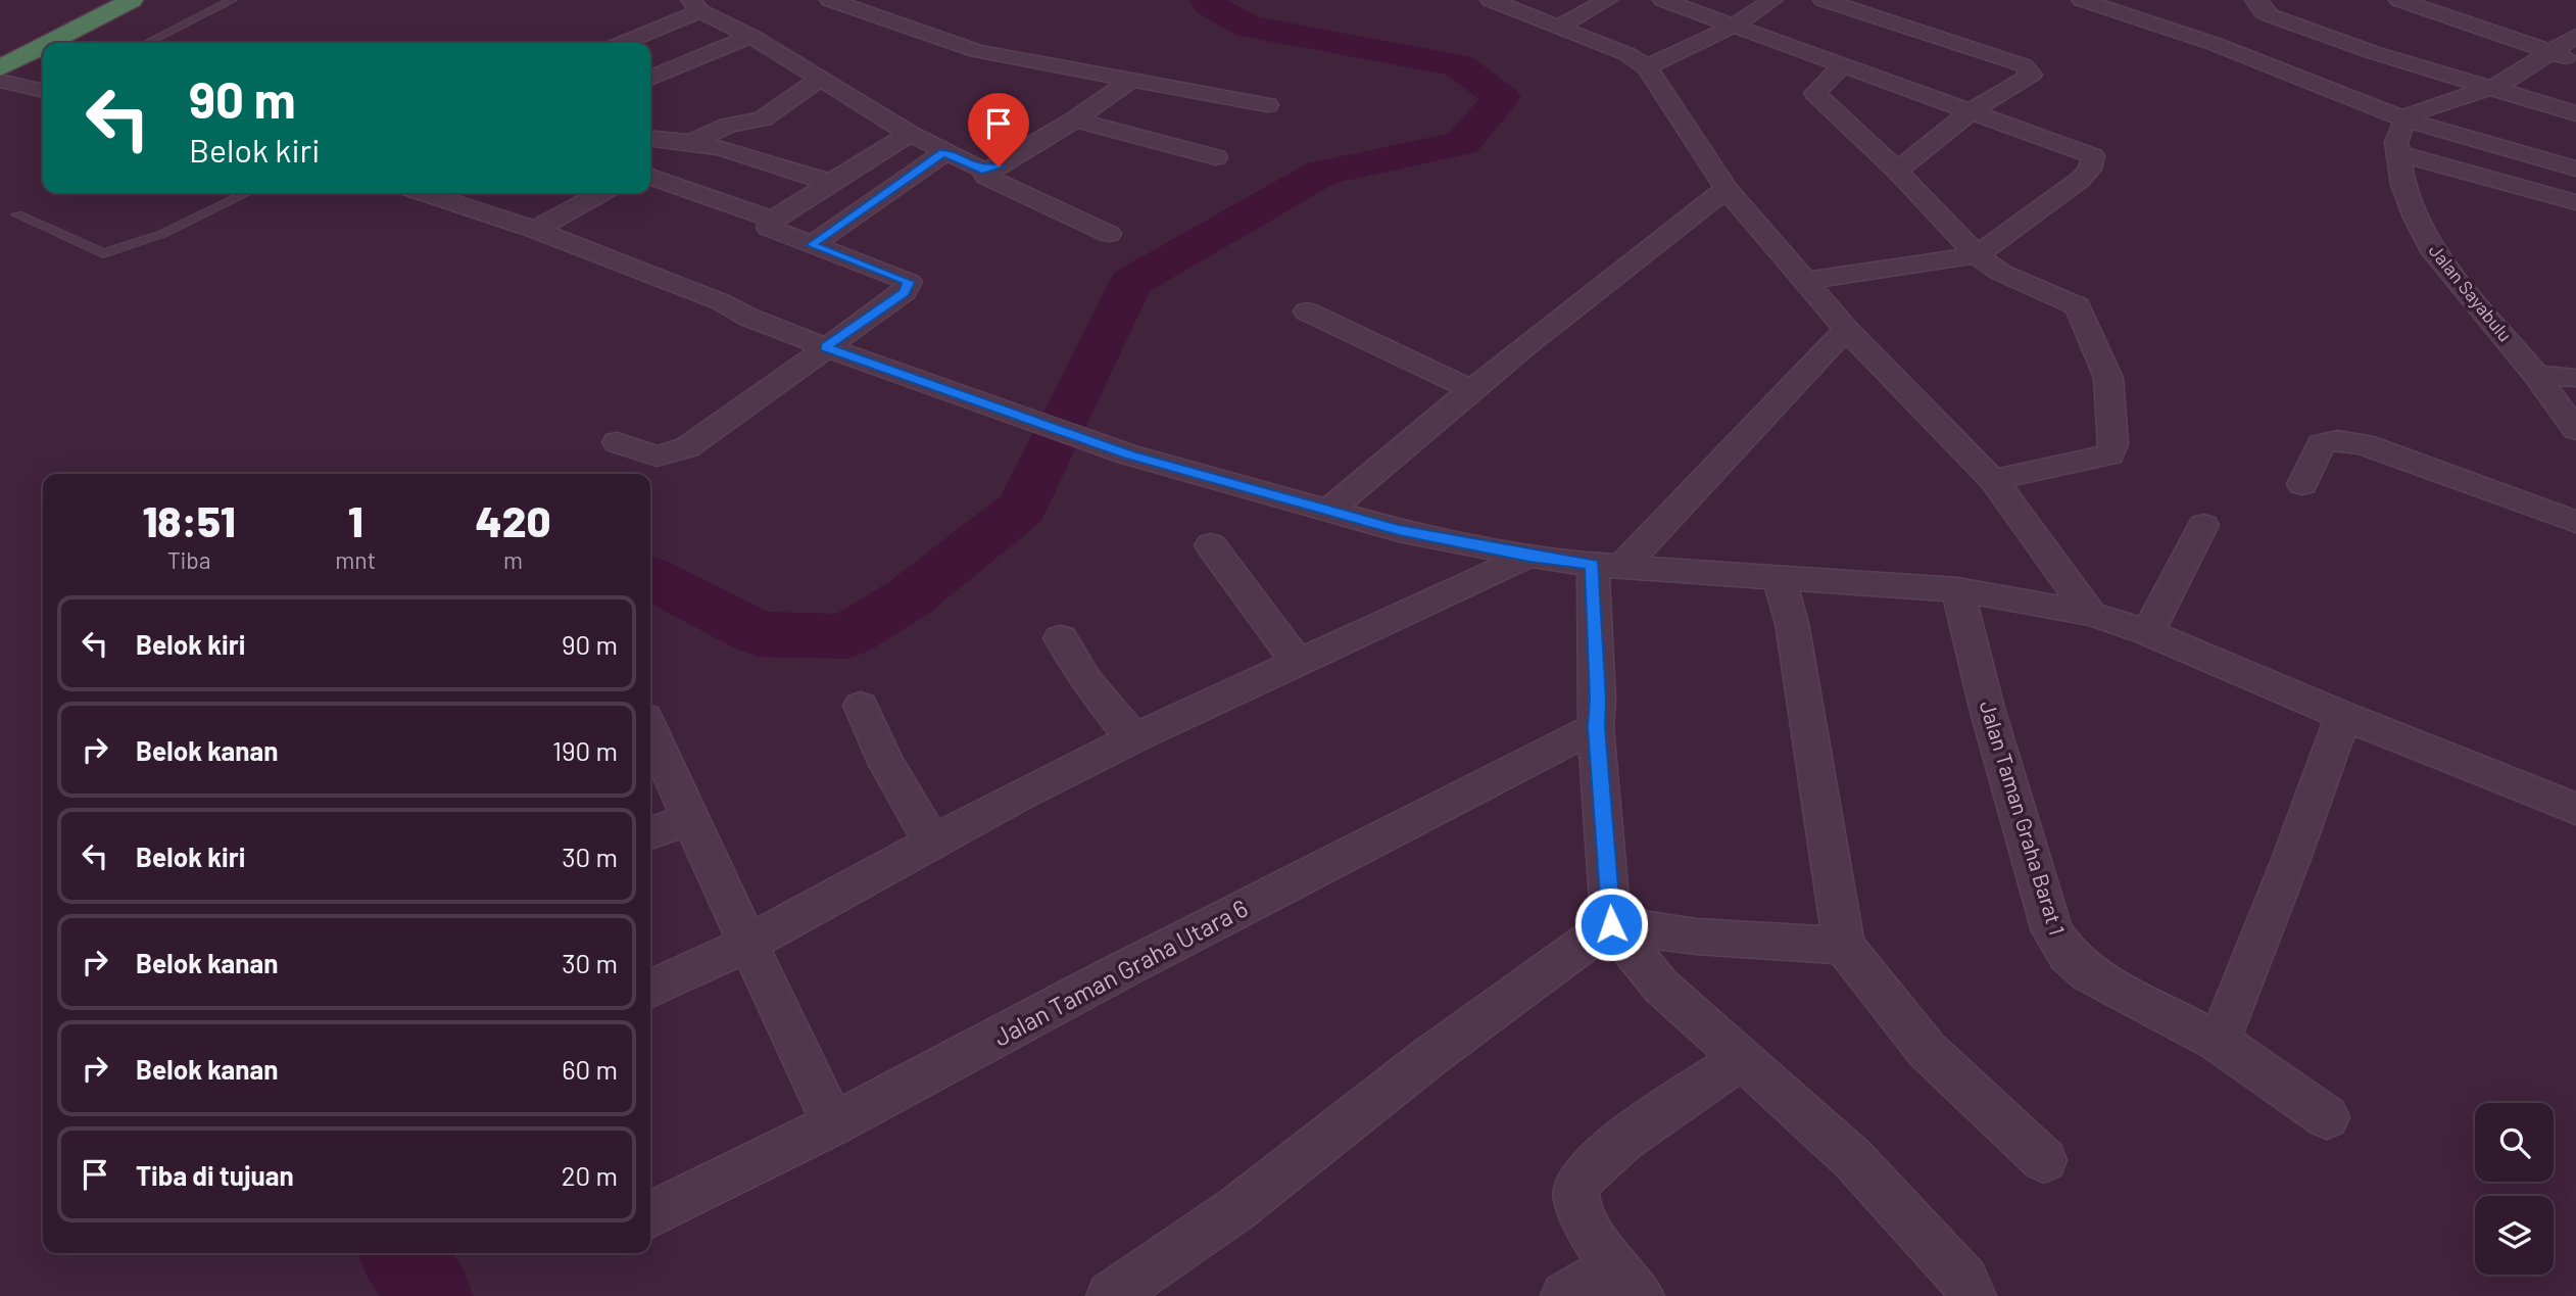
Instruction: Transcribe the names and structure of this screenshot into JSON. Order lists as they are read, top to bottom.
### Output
{
  "streets": {
    "street": ["Jalan Sayabulu", "Jalan Taman Graha Barat 1", "Jalan Taman Graha Utara 6"]
  },
  "page": {
    "turn": ["90 m", "Belok kiri"],
    "eta": [
      "18:51",
      "Tiba",
      "1",
      "mnt",
      "420",
      "m"
    ],
    "list": [
      {
        "name": "Belok kiri",
        "value": "90 m"
      },
      {
        "name": "Belok kanan",
        "value": "190 m"
      },
      {
        "name": "Belok kiri",
        "value": "30 m"
      },
      {
        "name": "Belok kanan",
        "value": "30 m"
      },
      {
        "name": "Belok kanan",
        "value": "60 m"
      },
      {
        "name": "Tiba di tujuan",
        "value": "20 m"
      }
    ]
  }
}
